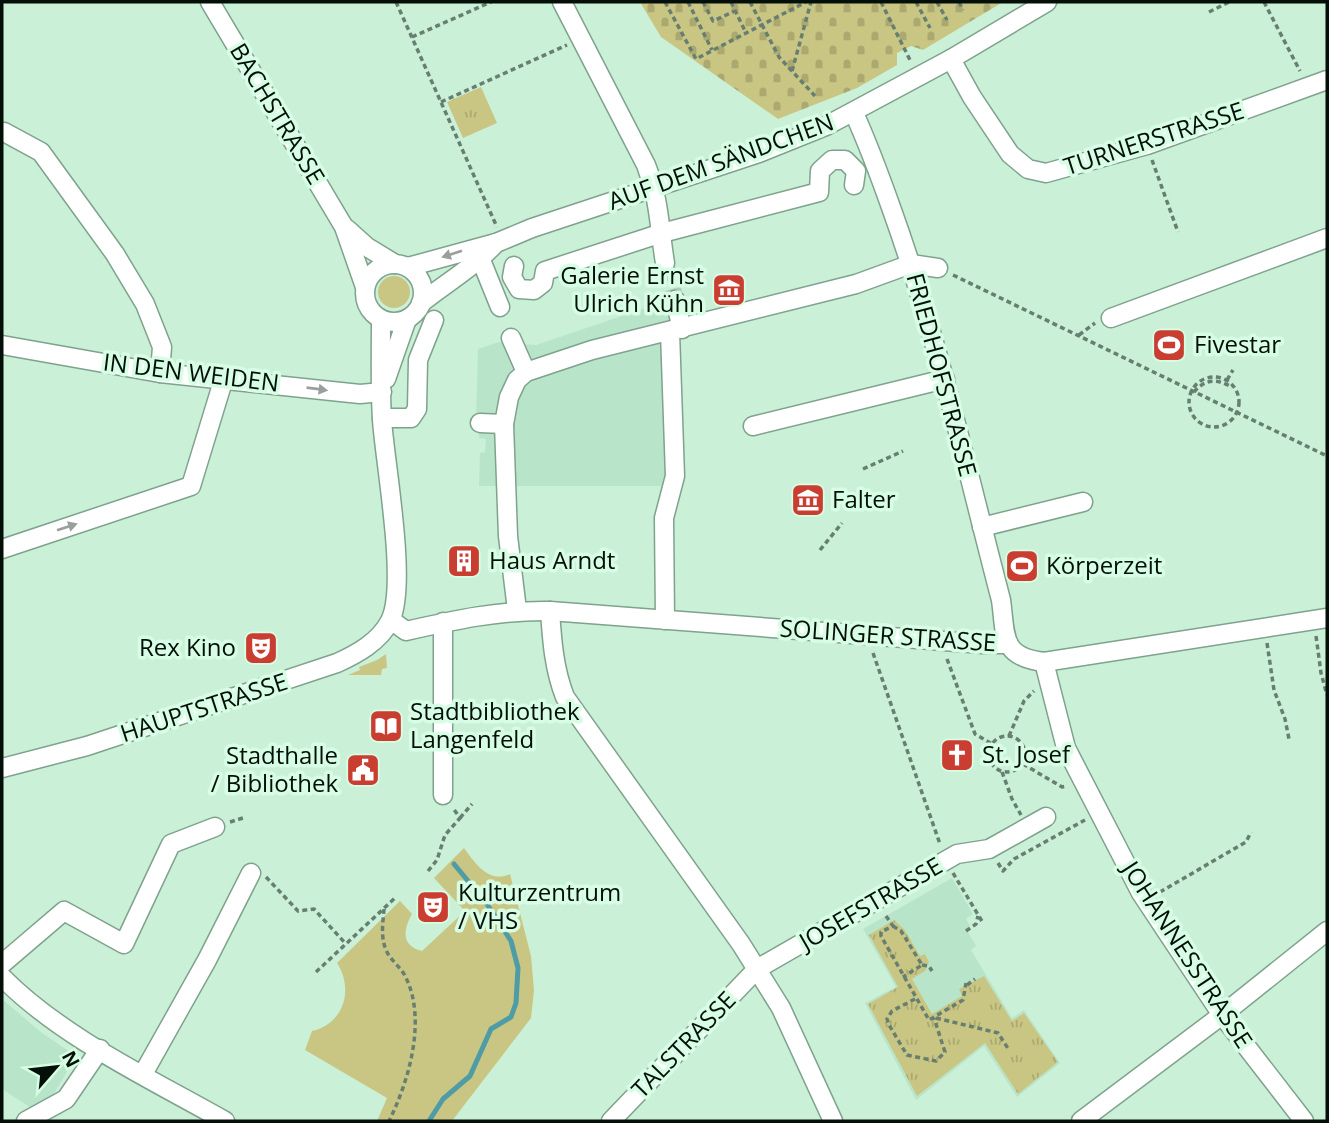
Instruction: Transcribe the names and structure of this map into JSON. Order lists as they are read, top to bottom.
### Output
{
  "streets": {
    "street": [
      "BACHSTRASSE",
      "TURNERSTRASSE",
      "AUF DEM SÄNDCHEN",
      "IN DEN WEIDEN",
      "FRIEDHOFSTRASSE",
      "SOLINGER STRASSE",
      "HAUPTSTRASSE",
      "JOSEFSTRASSE",
      "JOHANNESSTRASSE",
      "TALSTRASSE"
    ]
  },
  "crossings": [
    ["BACHSTRASSE", "AUF DEM SÄNDCHEN"],
    ["TURNERSTRASSE", "AUF DEM SÄNDCHEN"],
    ["AUF DEM SÄNDCHEN", "FRIEDHOFSTRASSE"],
    ["FRIEDHOFSTRASSE", "SOLINGER STRASSE"],
    ["SOLINGER STRASSE", "HAUPTSTRASSE"],
    ["SOLINGER STRASSE", "JOHANNESSTRASSE"],
    ["JOSEFSTRASSE", "TALSTRASSE"]
  ],
  "one_way": ["IN DEN WEIDEN"],
  "places": {
    "museum": ["Galerie Ernst Ulrich Kühn", "Falter"],
    "sports": ["Fivestar", "Körperzeit"],
    "building": ["Haus Arndt"],
    "theatre": ["Rex Kino", "Kulturzentrum / VHS"],
    "library": ["Stadtbibliothek Langenfeld"],
    "church": ["St. Josef"],
    "public building": ["Stadthalle / Bibliothek"]
  },
  "north": "top right"
}
